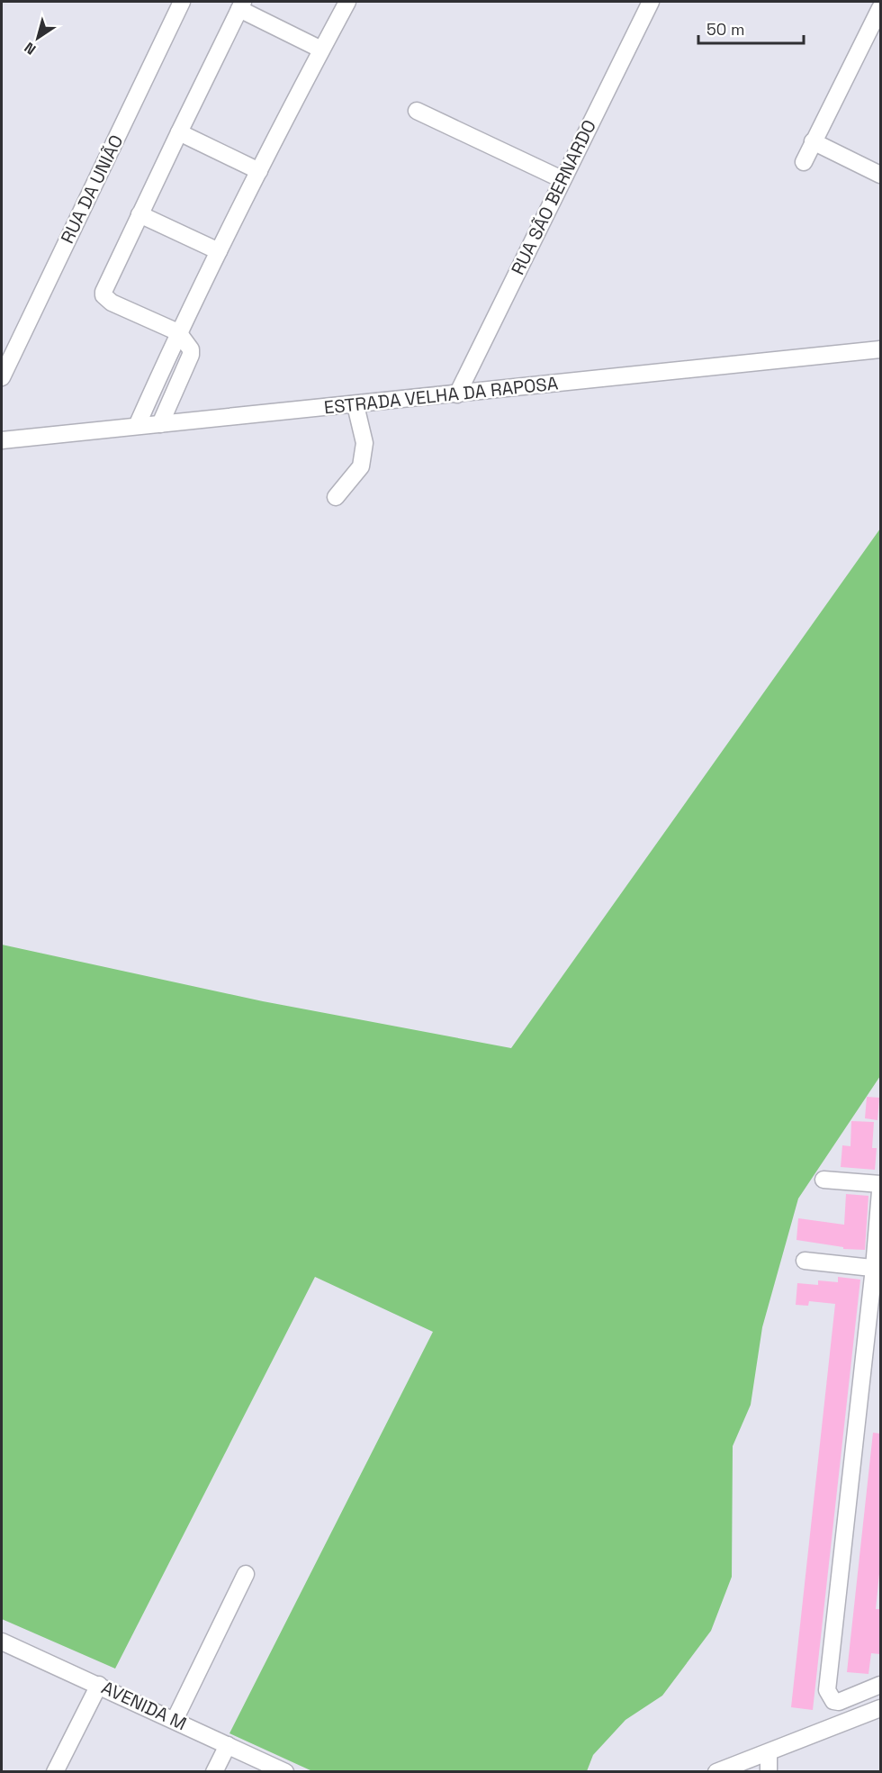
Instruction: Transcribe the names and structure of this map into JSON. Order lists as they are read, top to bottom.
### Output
{
  "streets": {
    "street": [
      "RUA DA UNIÃO",
      "RUA SÃO BERNARDO",
      "ESTRADA VELHA DA RAPOSA",
      "AVENIDA M"
    ]
  },
  "crossings": [
    ["RUA SÃO BERNARDO", "ESTRADA VELHA DA RAPOSA"]
  ],
  "scale_bar": "50 m",
  "north": "bottom left"
}
